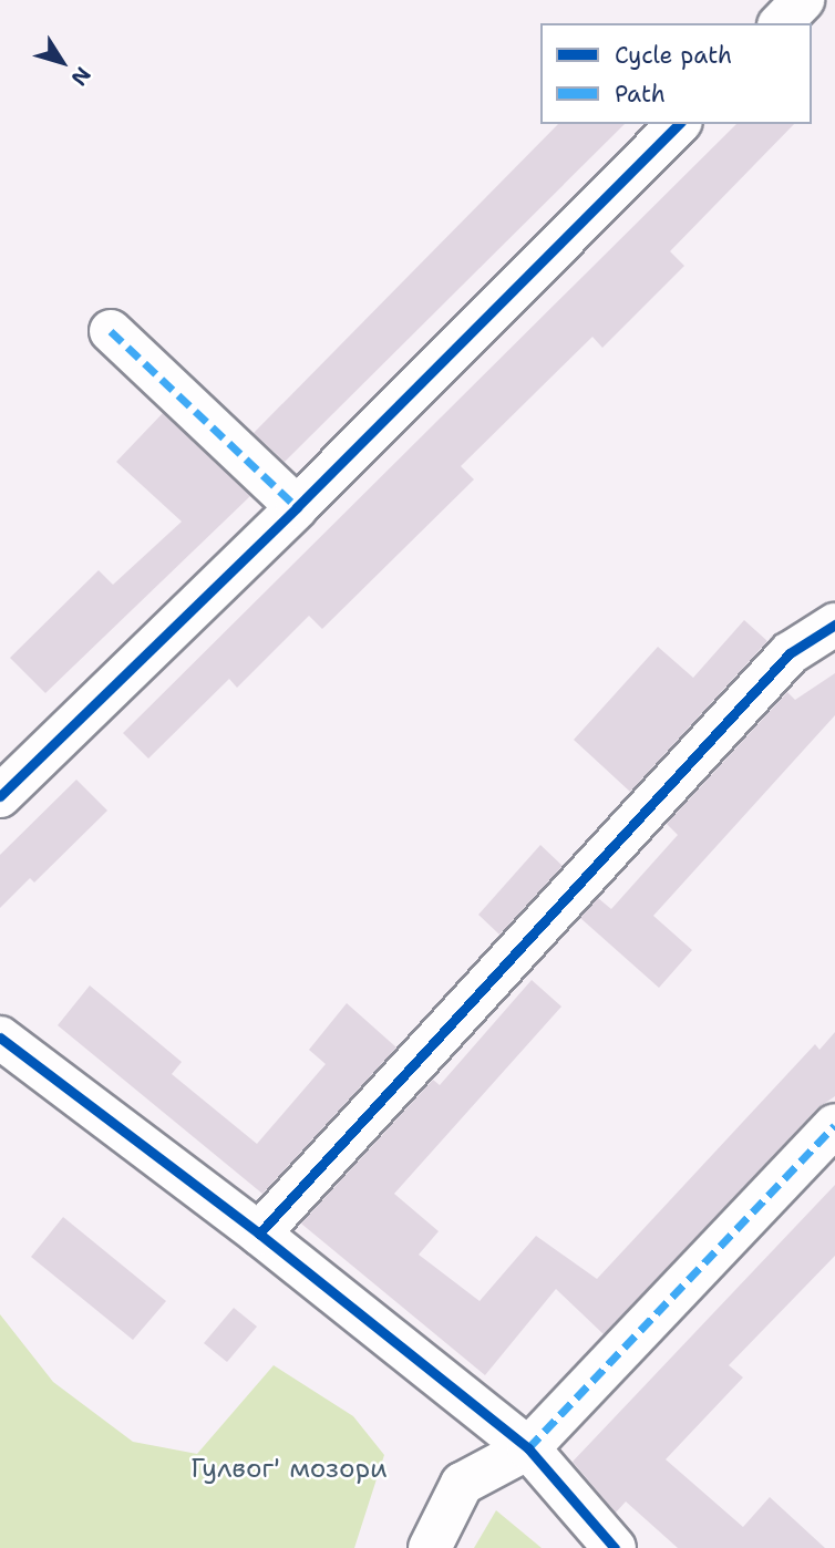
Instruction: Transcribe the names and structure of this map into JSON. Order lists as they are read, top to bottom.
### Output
{
  "parks": ["Гулвог' мозори"],
  "legend": ["Cycle path", "Path"],
  "north": "bottom right"
}
